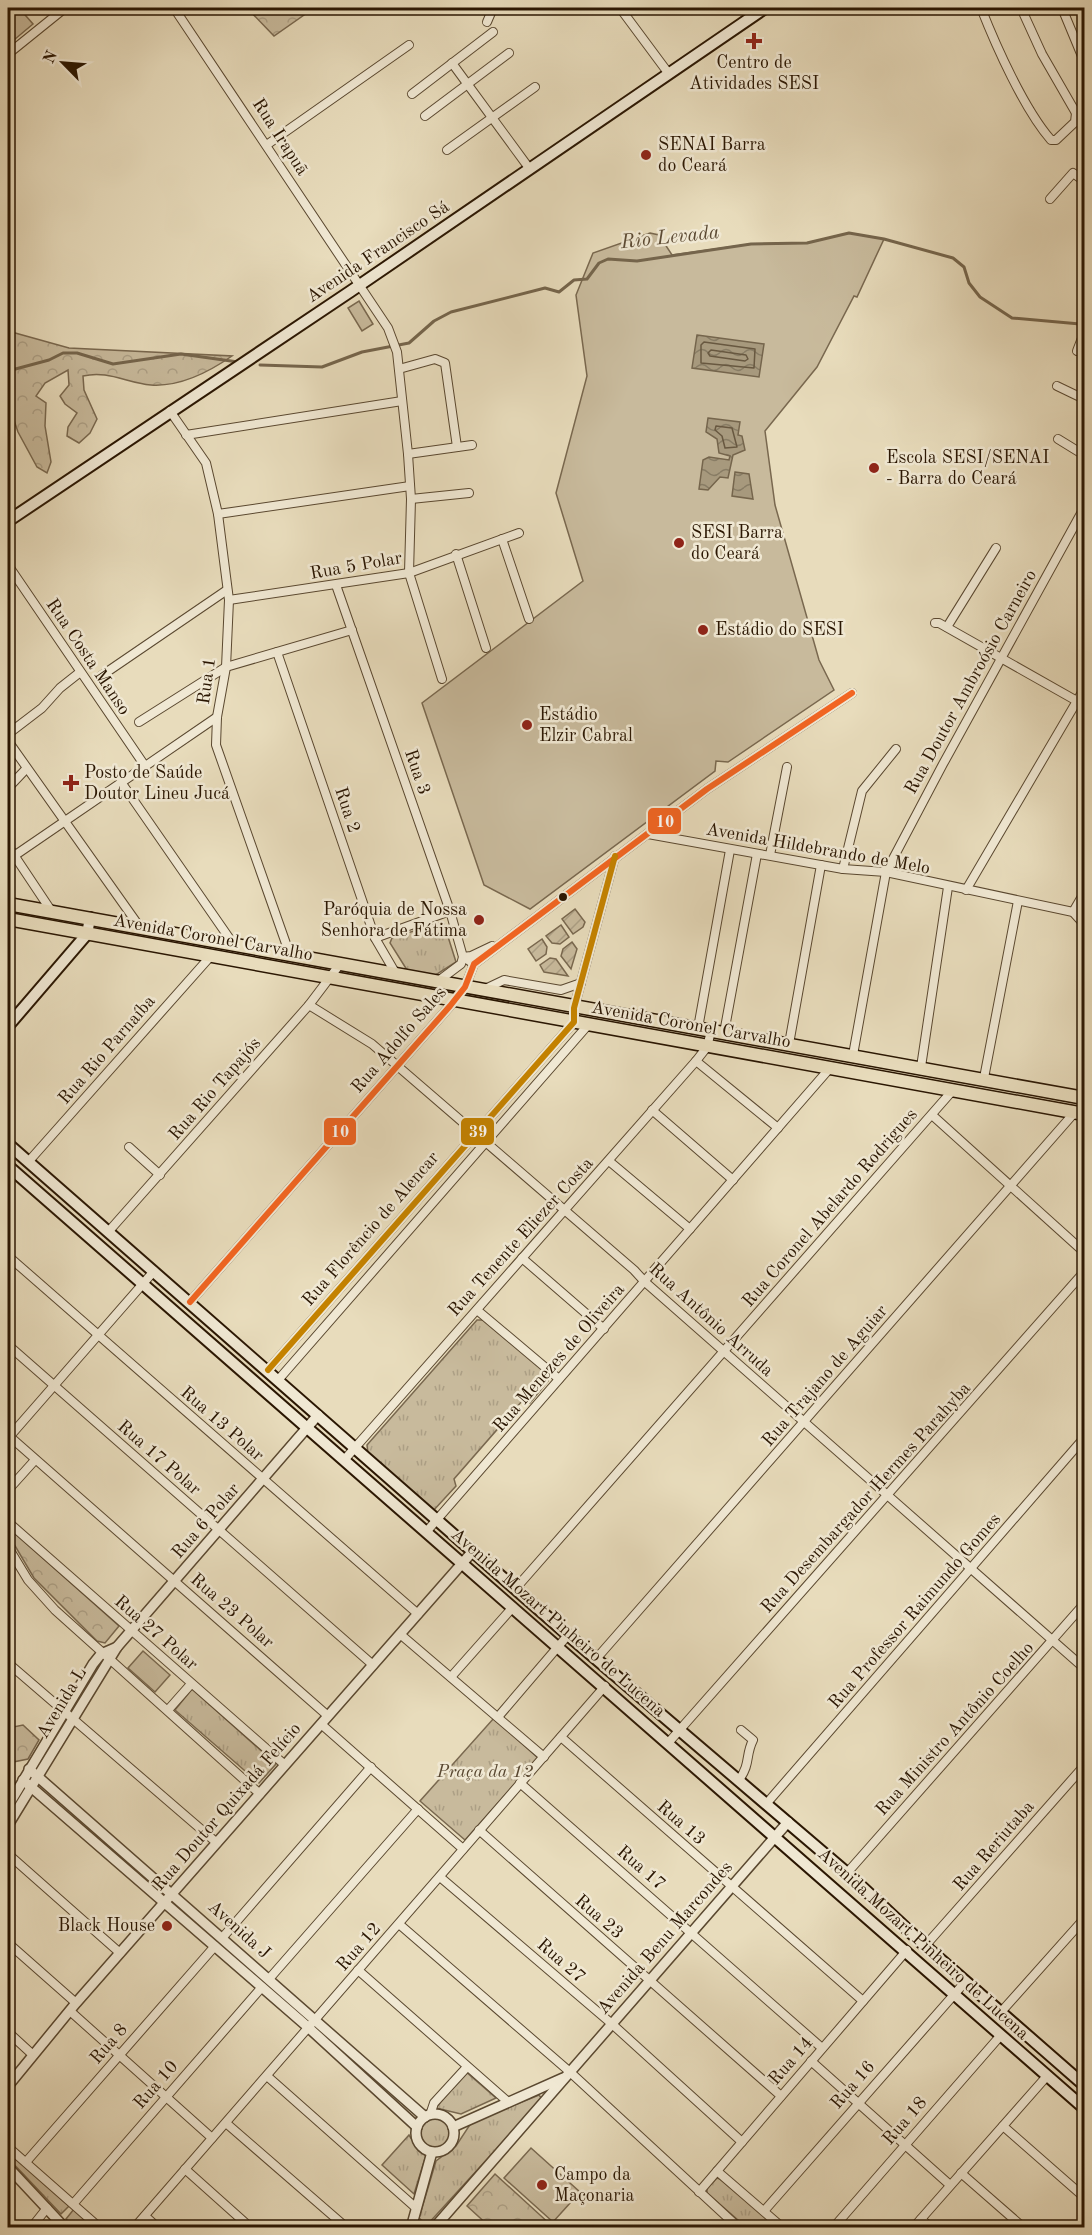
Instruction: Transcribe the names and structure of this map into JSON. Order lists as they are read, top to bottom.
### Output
{
  "streets": {
    "main road": ["Avenida Francisco Sá", "Avenida Coronel Carvalho", "Avenida Mozart Pinheiro de Lucena"],
    "street": [
      "Rua Irapuã",
      "Rua 5 Polar",
      "Rua Costa Manso",
      "Rua 1",
      "Rua Doutor Ambroósio Carneiro",
      "Rua 3",
      "Rua 2",
      "Avenida Hildebrando de Melo",
      "Rua Adolfo Sales",
      "Rua Rio Parnaíba",
      "Rua Rio Tapajós",
      "Rua Coronel Abelardo Rodrigues",
      "Rua Florêncio de Alencar",
      "Rua Tenente Eliezer Costa",
      "Rua Antônio Arruda",
      "Rua Menezes de Oliveira",
      "Rua Trajano de Aguiar",
      "Rua 13 Polar",
      "Rua 17 Polar",
      "Rua Desembargador Hermes Parahyba",
      "Rua 6 Polar",
      "Rua 23 Polar",
      "Rua Professor Raimundo Gomes",
      "Rua 27 Polar",
      "Avenida L",
      "Rua Ministro Antônio Coelho",
      "Rua Doutor Quixadá Felício",
      "Rua 13",
      "Rua Reriutaba",
      "Rua 17",
      "Rua 23",
      "Avenida J",
      "Avenida Benu Marcondes",
      "Rua 12",
      "Rua 27",
      "Rua 8",
      "Rua 14",
      "Rua 10",
      "Rua 16",
      "Rua 18"
    ]
  },
  "crossings": [
    ["Rua Irapuã", "Avenida Francisco Sá"],
    ["Rua Irapuã", "Rua 5 Polar"],
    ["Avenida Francisco Sá", "Rua 1"],
    ["Rua 5 Polar", "Rua 1"],
    ["Rua 5 Polar", "Rua 3"],
    ["Rua 1", "Avenida Coronel Carvalho"],
    ["Rua Doutor Ambroósio Carneiro", "Avenida Hildebrando de Melo"],
    ["Rua Doutor Ambroósio Carneiro", "Avenida Coronel Carvalho"],
    ["Rua 2", "Avenida Coronel Carvalho"],
    ["Avenida Hildebrando de Melo", "Rua Tenente Eliezer Costa"],
    ["Avenida Coronel Carvalho", "Rua Adolfo Sales"],
    ["Avenida Coronel Carvalho", "Rua Rio Parnaíba"],
    ["Avenida Coronel Carvalho", "Rua Rio Tapajós"],
    ["Avenida Coronel Carvalho", "Rua Coronel Abelardo Rodrigues"],
    ["Avenida Coronel Carvalho", "Rua Florêncio de Alencar"],
    ["Avenida Coronel Carvalho", "Rua Tenente Eliezer Costa"],
    ["Avenida Coronel Carvalho", "Rua Menezes de Oliveira"],
    ["Avenida Coronel Carvalho", "Rua Trajano de Aguiar"],
    ["Rua Adolfo Sales", "Rua Antônio Arruda"],
    ["Rua Adolfo Sales", "Avenida Mozart Pinheiro de Lucena"],
    ["Rua Rio Parnaíba", "Avenida Mozart Pinheiro de Lucena"],
    ["Rua Rio Tapajós", "Rua Antônio Arruda"],
    ["Rua Rio Tapajós", "Avenida Mozart Pinheiro de Lucena"],
    ["Rua Coronel Abelardo Rodrigues", "Rua Antônio Arruda"],
    ["Rua Coronel Abelardo Rodrigues", "Avenida Mozart Pinheiro de Lucena"],
    ["Rua Florêncio de Alencar", "Rua Antônio Arruda"],
    ["Rua Florêncio de Alencar", "Avenida Mozart Pinheiro de Lucena"],
    ["Rua Tenente Eliezer Costa", "Rua Antônio Arruda"],
    ["Rua Tenente Eliezer Costa", "Avenida Mozart Pinheiro de Lucena"],
    ["Rua Antônio Arruda", "Rua Menezes de Oliveira"],
    ["Rua Antônio Arruda", "Rua Trajano de Aguiar"],
    ["Rua Antônio Arruda", "Rua Desembargador Hermes Parahyba"],
    ["Rua Antônio Arruda", "Rua Professor Raimundo Gomes"],
    ["Rua Antônio Arruda", "Rua Ministro Antônio Coelho"],
    ["Rua Menezes de Oliveira", "Avenida Mozart Pinheiro de Lucena"],
    ["Rua Trajano de Aguiar", "Avenida Mozart Pinheiro de Lucena"],
    ["Rua 13 Polar", "Rua 6 Polar"],
    ["Rua 13 Polar", "Rua Doutor Quixadá Felício"],
    ["Rua 17 Polar", "Rua 6 Polar"],
    ["Rua 17 Polar", "Rua Doutor Quixadá Felício"],
    ["Rua Desembargador Hermes Parahyba", "Avenida Mozart Pinheiro de Lucena"],
    ["Rua 6 Polar", "Rua 23 Polar"],
    ["Rua 6 Polar", "Avenida Mozart Pinheiro de Lucena"],
    ["Rua 6 Polar", "Rua 27 Polar"],
    ["Rua 6 Polar", "Avenida L"],
    ["Rua 23 Polar", "Rua Doutor Quixadá Felício"],
    ["Rua 23 Polar", "Rua 12"],
    ["Rua Professor Raimundo Gomes", "Avenida Mozart Pinheiro de Lucena"],
    ["Avenida Mozart Pinheiro de Lucena", "Rua Ministro Antônio Coelho"],
    ["Avenida Mozart Pinheiro de Lucena", "Rua Doutor Quixadá Felício"],
    ["Avenida Mozart Pinheiro de Lucena", "Rua Reriutaba"],
    ["Avenida Mozart Pinheiro de Lucena", "Avenida Benu Marcondes"],
    ["Avenida Mozart Pinheiro de Lucena", "Rua 12"],
    ["Avenida Mozart Pinheiro de Lucena", "Rua 14"],
    ["Avenida Mozart Pinheiro de Lucena", "Rua 16"],
    ["Avenida Mozart Pinheiro de Lucena", "Rua 18"],
    ["Rua 27 Polar", "Rua Doutor Quixadá Felício"],
    ["Avenida L", "Avenida J"],
    ["Rua Doutor Quixadá Felício", "Avenida J"],
    ["Rua 13", "Avenida Benu Marcondes"],
    ["Rua 13", "Rua 12"],
    ["Rua 13", "Rua 14"],
    ["Rua 17", "Avenida Benu Marcondes"],
    ["Rua 17", "Rua 12"],
    ["Rua 17", "Rua 14"],
    ["Rua 23", "Avenida Benu Marcondes"],
    ["Rua 23", "Rua 12"],
    ["Rua 23", "Rua 14"],
    ["Avenida J", "Avenida Benu Marcondes"],
    ["Avenida J", "Rua 12"],
    ["Avenida J", "Rua 8"],
    ["Avenida J", "Rua 10"],
    ["Avenida Benu Marcondes", "Rua 27"],
    ["Rua 12", "Rua 27"],
    ["Rua 27", "Rua 14"]
  ],
  "water": ["Rio Levada"],
  "parks": ["Praça da 12"],
  "places": {
    "health": ["Centro de Atividades SESI", "Posto de Saúde Doutor Lineu Jucá"],
    "other": [
      "SENAI Barra do Ceará",
      "Escola SESI/SENAI - Barra do Ceará",
      "SESI Barra do Ceará",
      "Estádio do SESI",
      "Estádio Elzir Cabral",
      "Paróquia de Nossa Senhora de Fátima",
      "Black House",
      "Campo da Maçonaria"
    ]
  },
  "lines": ["transit line 10", "transit line 39"],
  "north": "top left"
}
